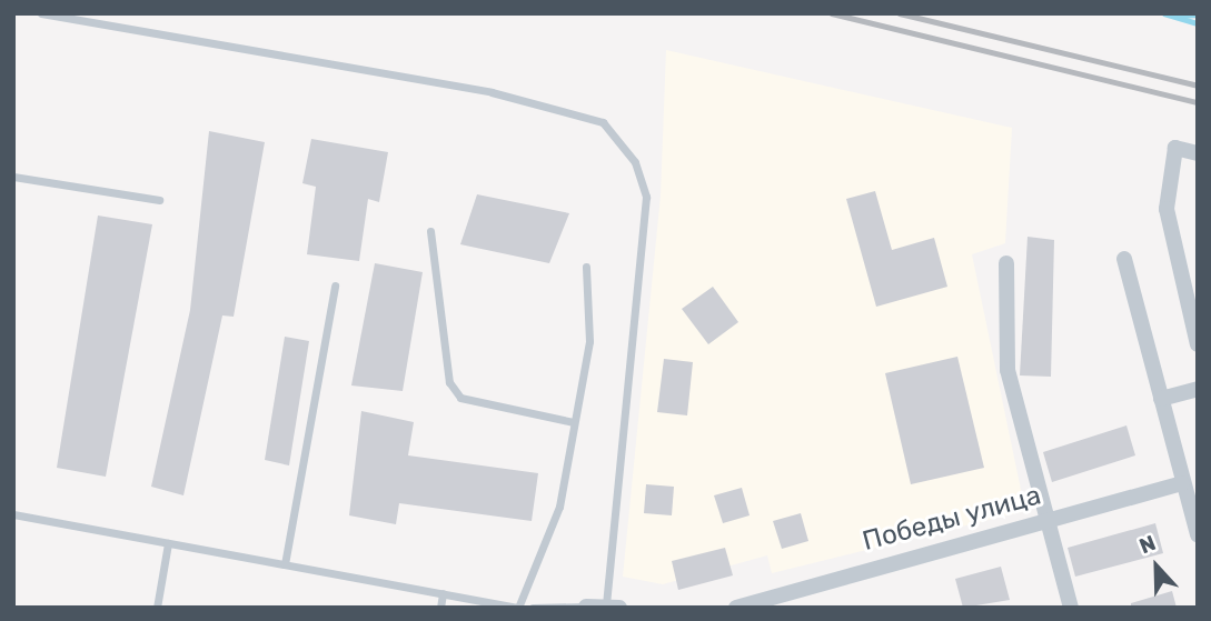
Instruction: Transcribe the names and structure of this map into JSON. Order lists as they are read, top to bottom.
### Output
{
  "streets": {
    "street": ["Победы улица"]
  },
  "north": "top"
}
